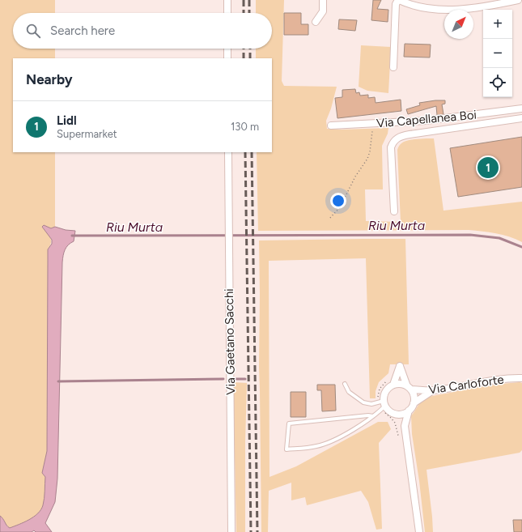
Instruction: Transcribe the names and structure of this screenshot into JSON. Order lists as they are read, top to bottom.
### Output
{
  "streets": {
    "street": ["Via Capellanea Boi", "Via Gaetano Sacchi", "Via Carloforte"]
  },
  "water": ["Riu Murta"],
  "north": "top right",
  "page": {
    "map_buttons": ["+", "−"],
    "search": "Search here",
    "heading": "Nearby",
    "list": [
      {
        "mark": "1",
        "name": "Lidl",
        "note": "Supermarket",
        "value": "130 m"
      }
    ],
    "pins": "1"
  }
}
